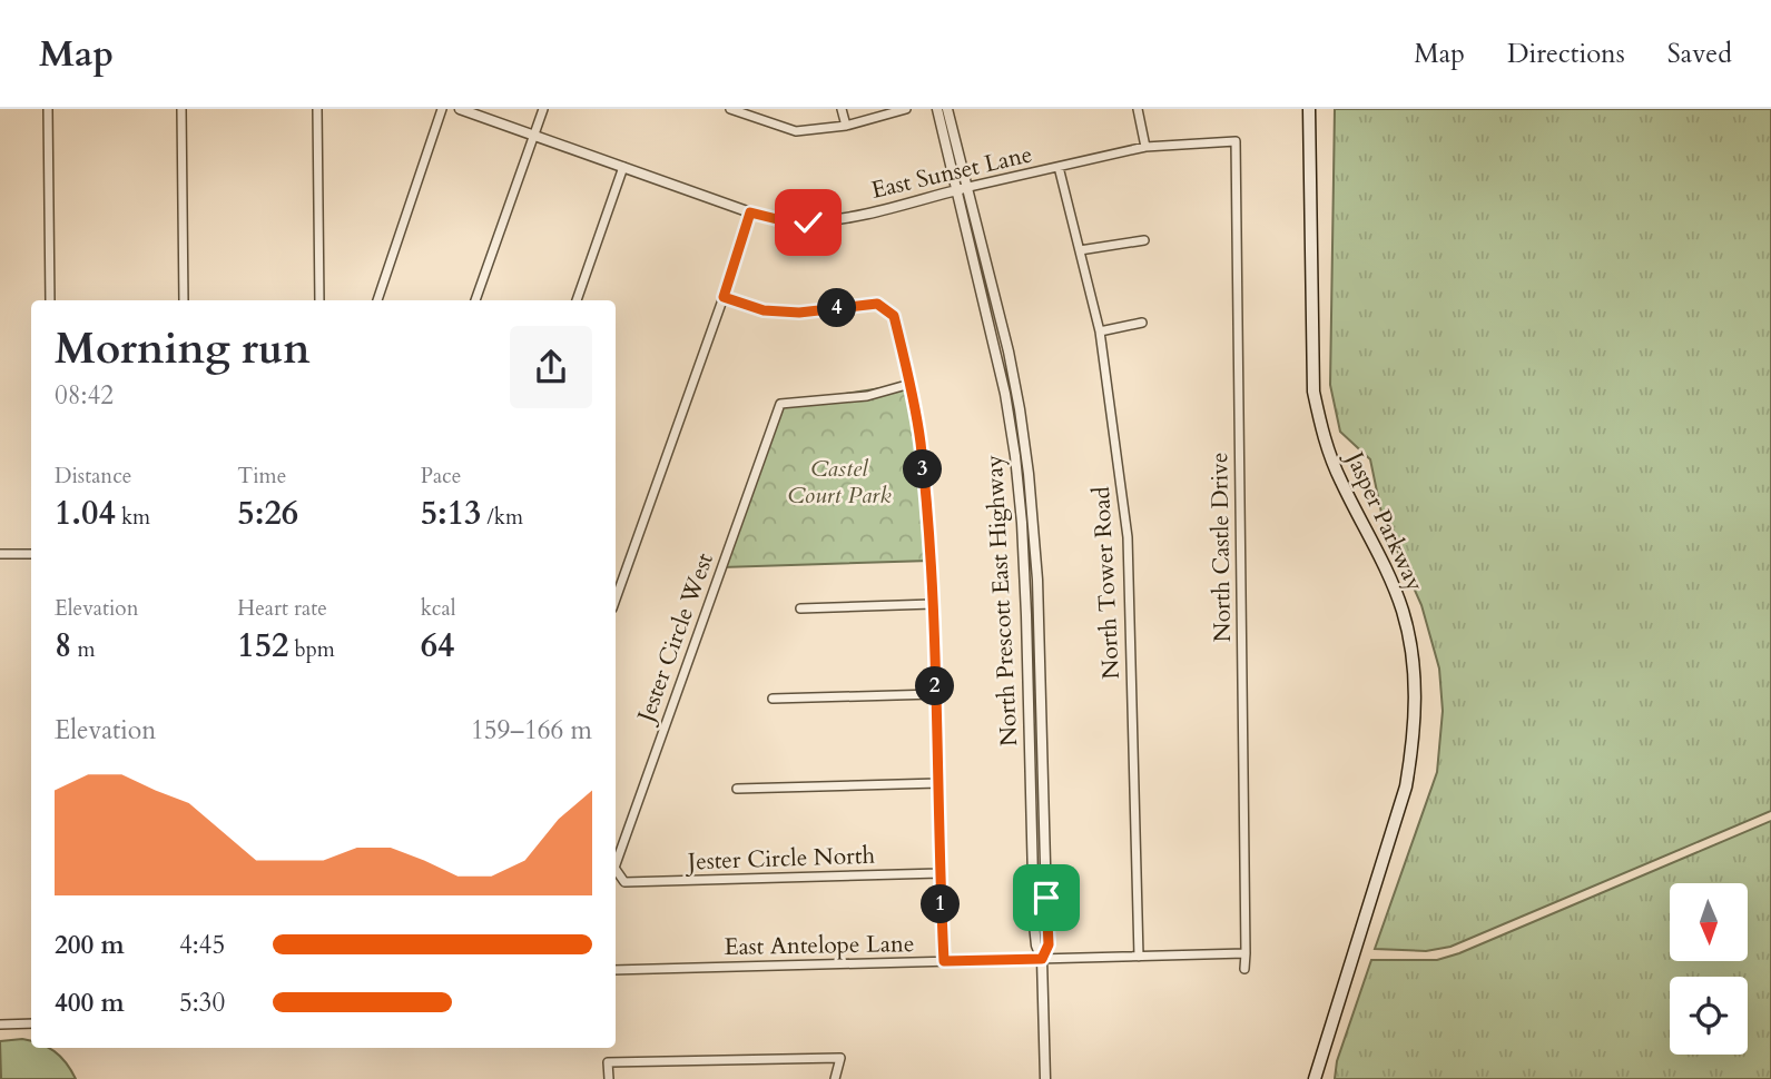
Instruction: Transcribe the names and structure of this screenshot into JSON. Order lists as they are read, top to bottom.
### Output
{
  "streets": {
    "main road": ["Jasper Parkway"],
    "street": [
      "East Sunset Lane",
      "North Castle Drive",
      "North Tower Road",
      "North Prescott East Highway",
      "Jester Circle West",
      "Jester Circle North",
      "East Antelope Lane"
    ]
  },
  "crossings": [
    ["East Sunset Lane", "North Castle Drive"],
    ["East Sunset Lane", "North Tower Road"],
    ["East Sunset Lane", "North Prescott East Highway"],
    ["North Castle Drive", "East Antelope Lane"],
    ["North Tower Road", "East Antelope Lane"],
    ["North Prescott East Highway", "East Antelope Lane"],
    ["Jester Circle West", "Jester Circle North"]
  ],
  "parks": ["Castel Court Park"],
  "north": "bottom",
  "page": {
    "header": "Map",
    "nav": ["Map", "Directions", "Saved"],
    "pins": [
      "4",
      "3",
      "2",
      "1"
    ],
    "heading": ["Morning run", "08:42"],
    "stats": [
      ["Distance", "1.04 km"],
      ["Time", "5:26"],
      ["Pace", "5:13 /km"],
      ["Elevation", "8 m"],
      ["Heart rate", "152 bpm"],
      ["kcal", "64"]
    ],
    "chart": ["Elevation", "159–166 m"],
    "list": [
      {
        "name": "200 m",
        "note": "4:45"
      },
      {
        "name": "400 m",
        "note": "5:30"
      }
    ]
  }
}
